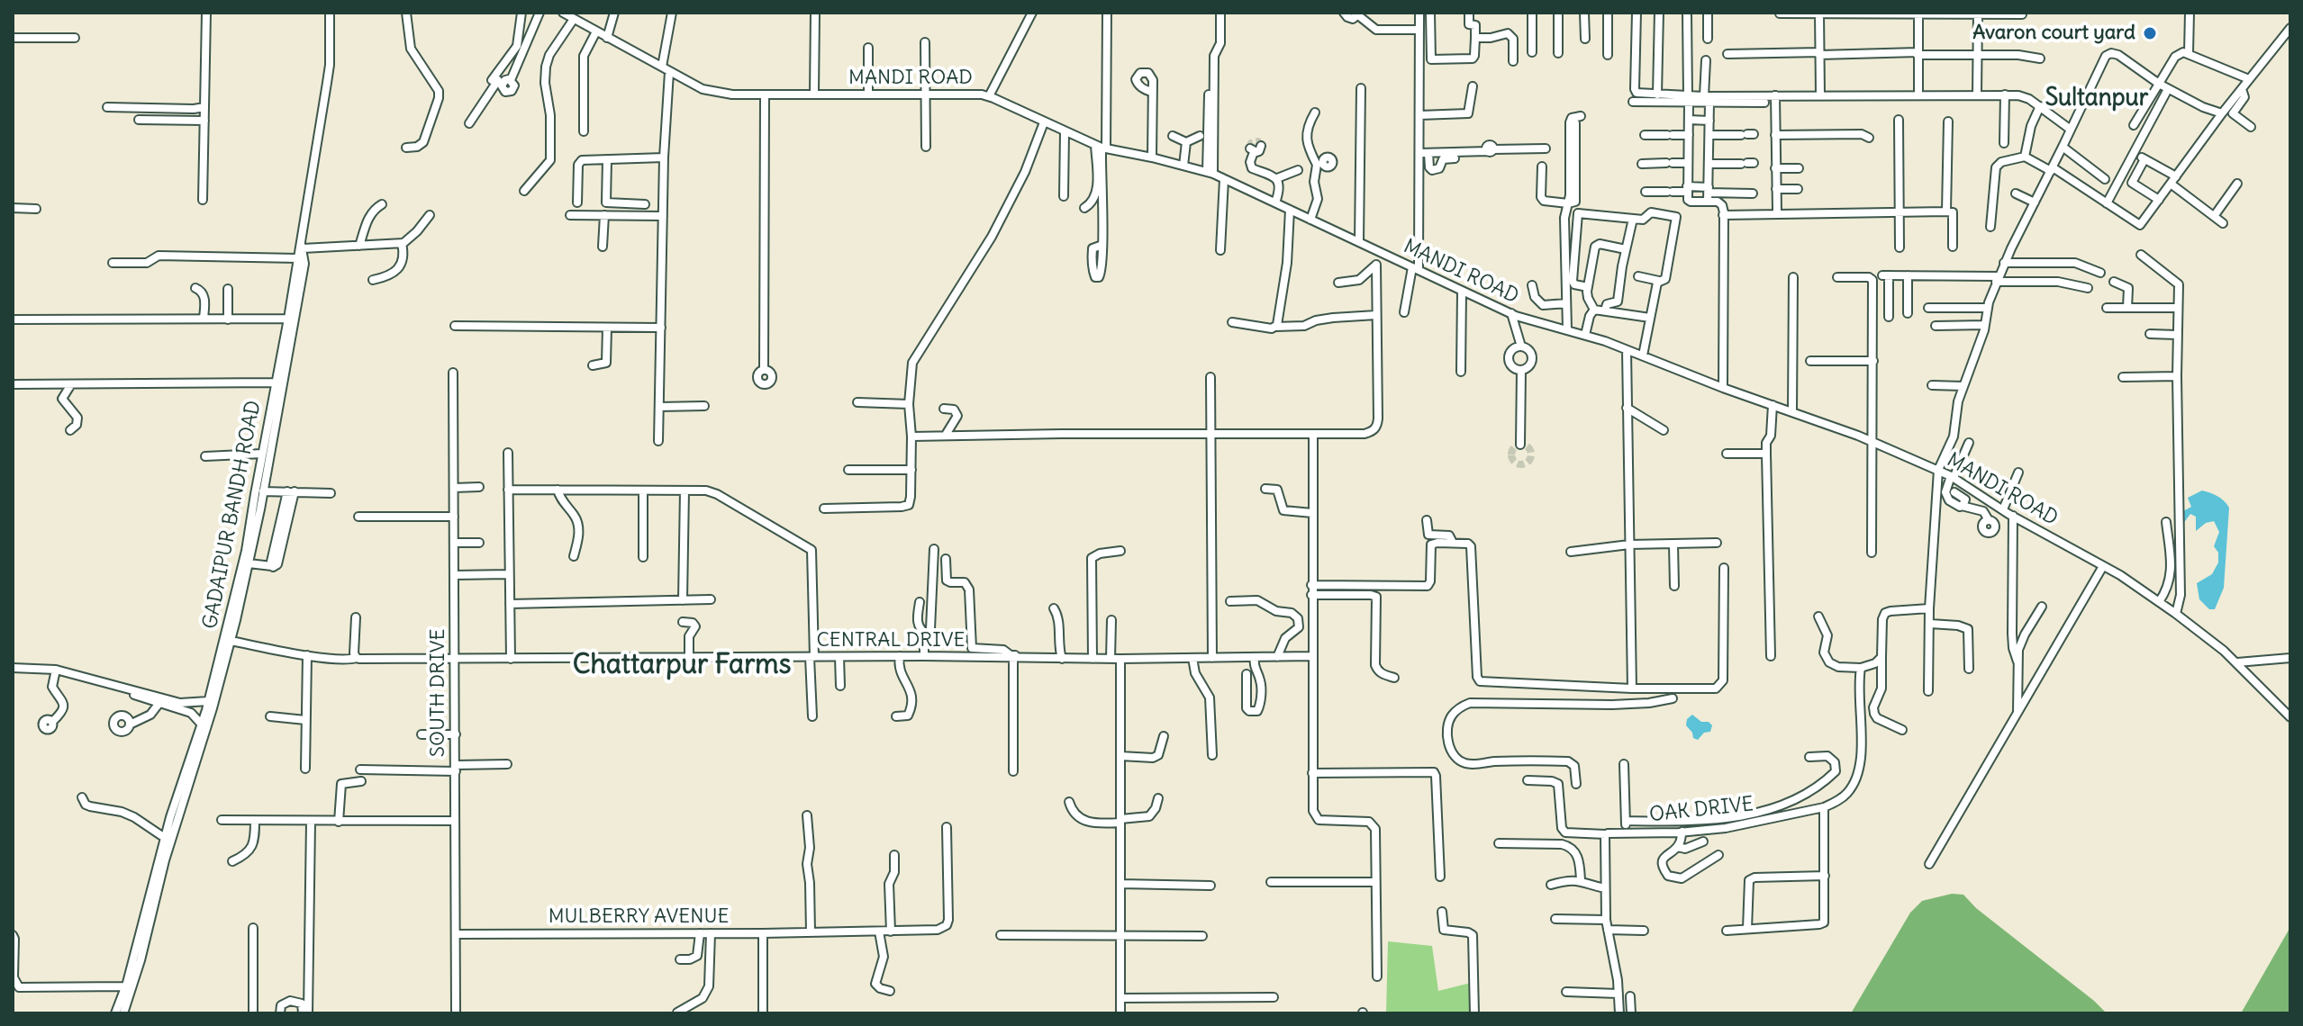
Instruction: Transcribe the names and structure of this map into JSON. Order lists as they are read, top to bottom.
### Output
{
  "streets": {
    "street": [
      "MANDI ROAD",
      "GADAIPUR BANDH ROAD",
      "CENTRAL DRIVE",
      "SOUTH DRIVE",
      "OAK DRIVE",
      "MULBERRY AVENUE"
    ]
  },
  "crossings": [
    ["CENTRAL DRIVE", "SOUTH DRIVE"],
    ["SOUTH DRIVE", "MULBERRY AVENUE"]
  ],
  "districts": ["Sultanpur", "Chattarpur Farms"],
  "places": ["Avaron court yard"]
}
